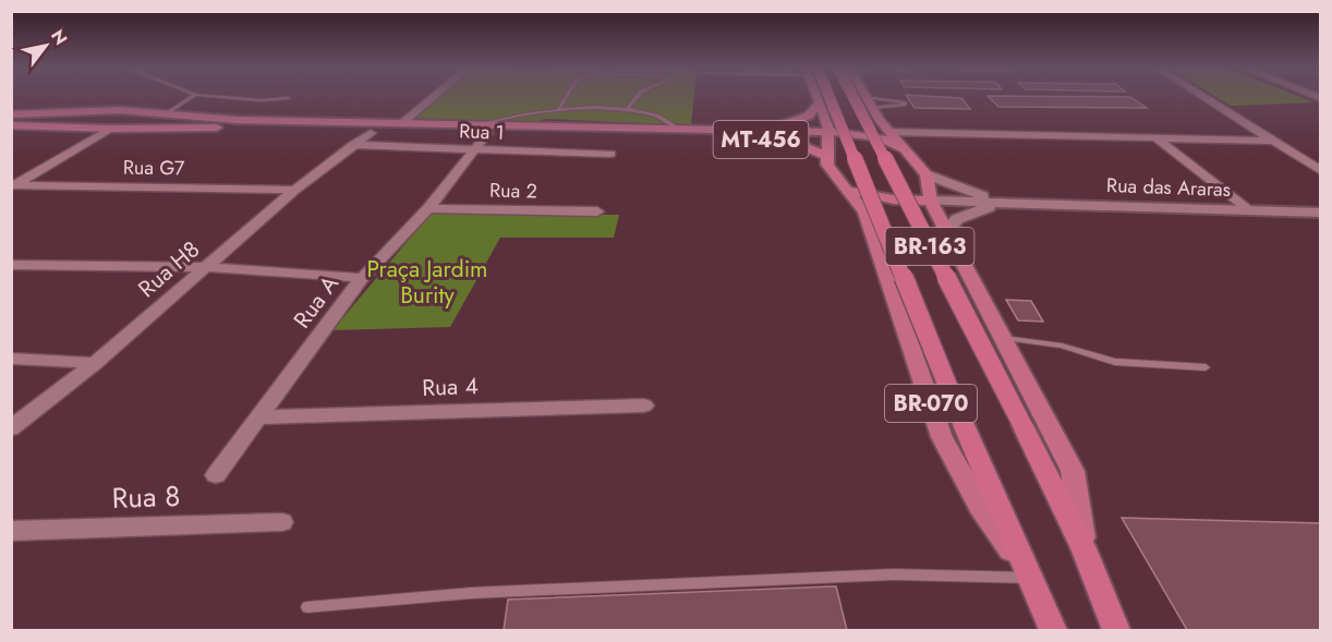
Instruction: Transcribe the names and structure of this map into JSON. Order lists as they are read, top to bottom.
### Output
{
  "streets": {
    "highway": ["BR-163"],
    "main road": ["MT-456", "BR-070"],
    "street": [
      "Rua 1",
      "Rua G7",
      "Rua das Araras",
      "Rua 2",
      "Rua H8",
      "Rua A",
      "Rua 4",
      "Rua 8"
    ]
  },
  "crossings": [
    ["Rua 1", "MT-456"],
    ["Rua 1", "Rua H8"],
    ["Rua 1", "Rua A"],
    ["MT-456", "Rua H8"],
    ["MT-456", "Rua A"],
    ["MT-456", "BR-070"],
    ["Rua G7", "Rua H8"],
    ["Rua 2", "Rua A"],
    ["BR-163", "BR-070"],
    ["Rua A", "Rua 4"]
  ],
  "parks": ["Praça Jardim Burity"],
  "north": "top right"
}
